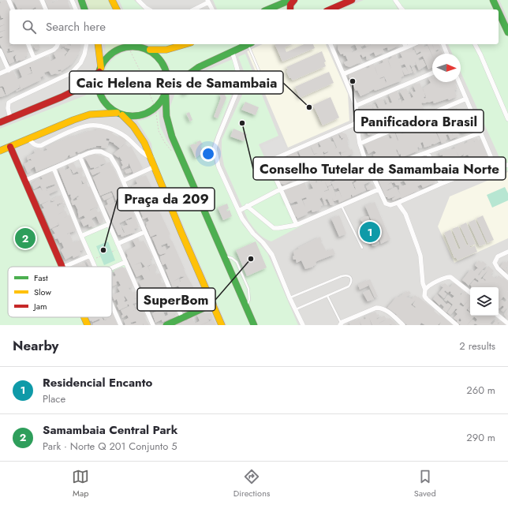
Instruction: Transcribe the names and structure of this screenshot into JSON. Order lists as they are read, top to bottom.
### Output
{
  "places": [
    "Panificadora Brasil",
    "Caic Helena Reis de Samambaia",
    "Conselho Tutelar de Samambaia Norte",
    "Praça da 209",
    "SuperBom"
  ],
  "legend": ["Fast", "Slow", "Jam"],
  "north": "right",
  "page": {
    "search": "Search here",
    "pins": ["1", "2"],
    "heading": ["Nearby", "2 results"],
    "list": [
      {
        "mark": "1",
        "name": "Residencial Encanto",
        "note": "Place",
        "value": "260 m"
      },
      {
        "mark": "2",
        "name": "Samambaia Central Park",
        "note": "Park · Norte Q 201 Conjunto 5",
        "value": "290 m"
      }
    ],
    "nav": ["Map", "Directions", "Saved"]
  }
}
